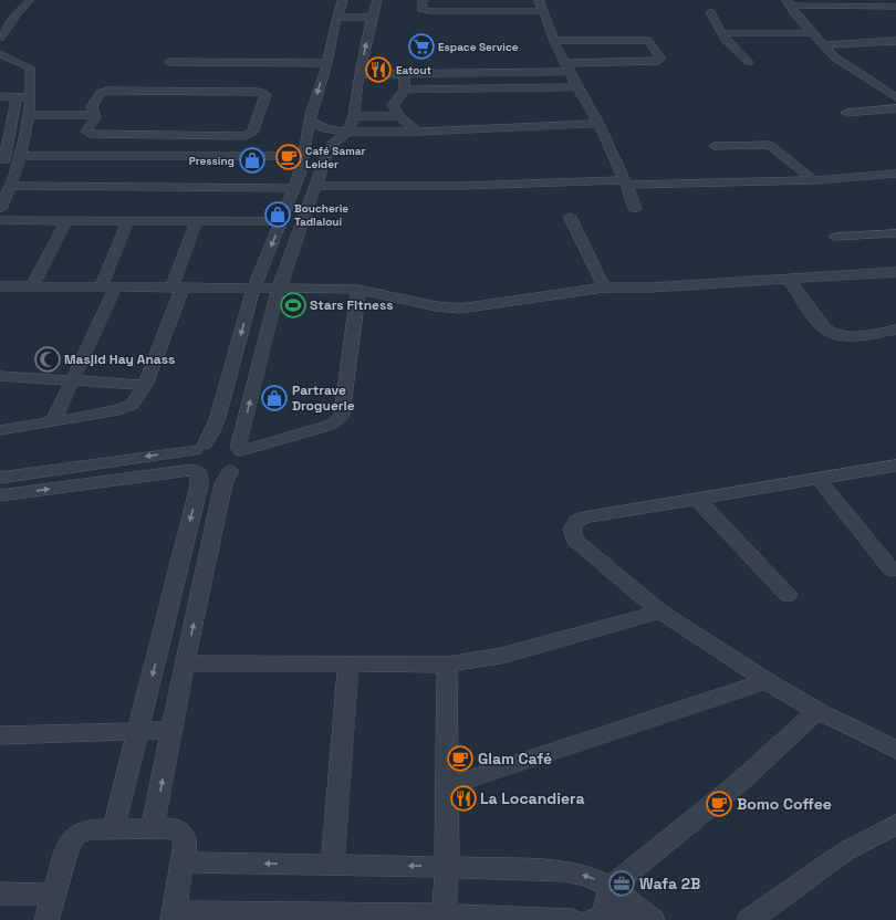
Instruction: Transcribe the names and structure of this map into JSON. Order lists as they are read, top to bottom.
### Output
{
  "places": {
    "supermarket": ["Espace Service"],
    "restaurant": ["Eatout", "La Locandiera"],
    "cafe": ["Café Samar Leider", "Glam Café", "Bomo Coffee"],
    "shop": ["Pressing", "Boucherie Tadlaloui", "Partrave Droguerie"],
    "sports": ["Stars Fitness"],
    "mosque": ["Masjid Hay Anass"],
    "office": ["Wafa 2B"]
  }
}
